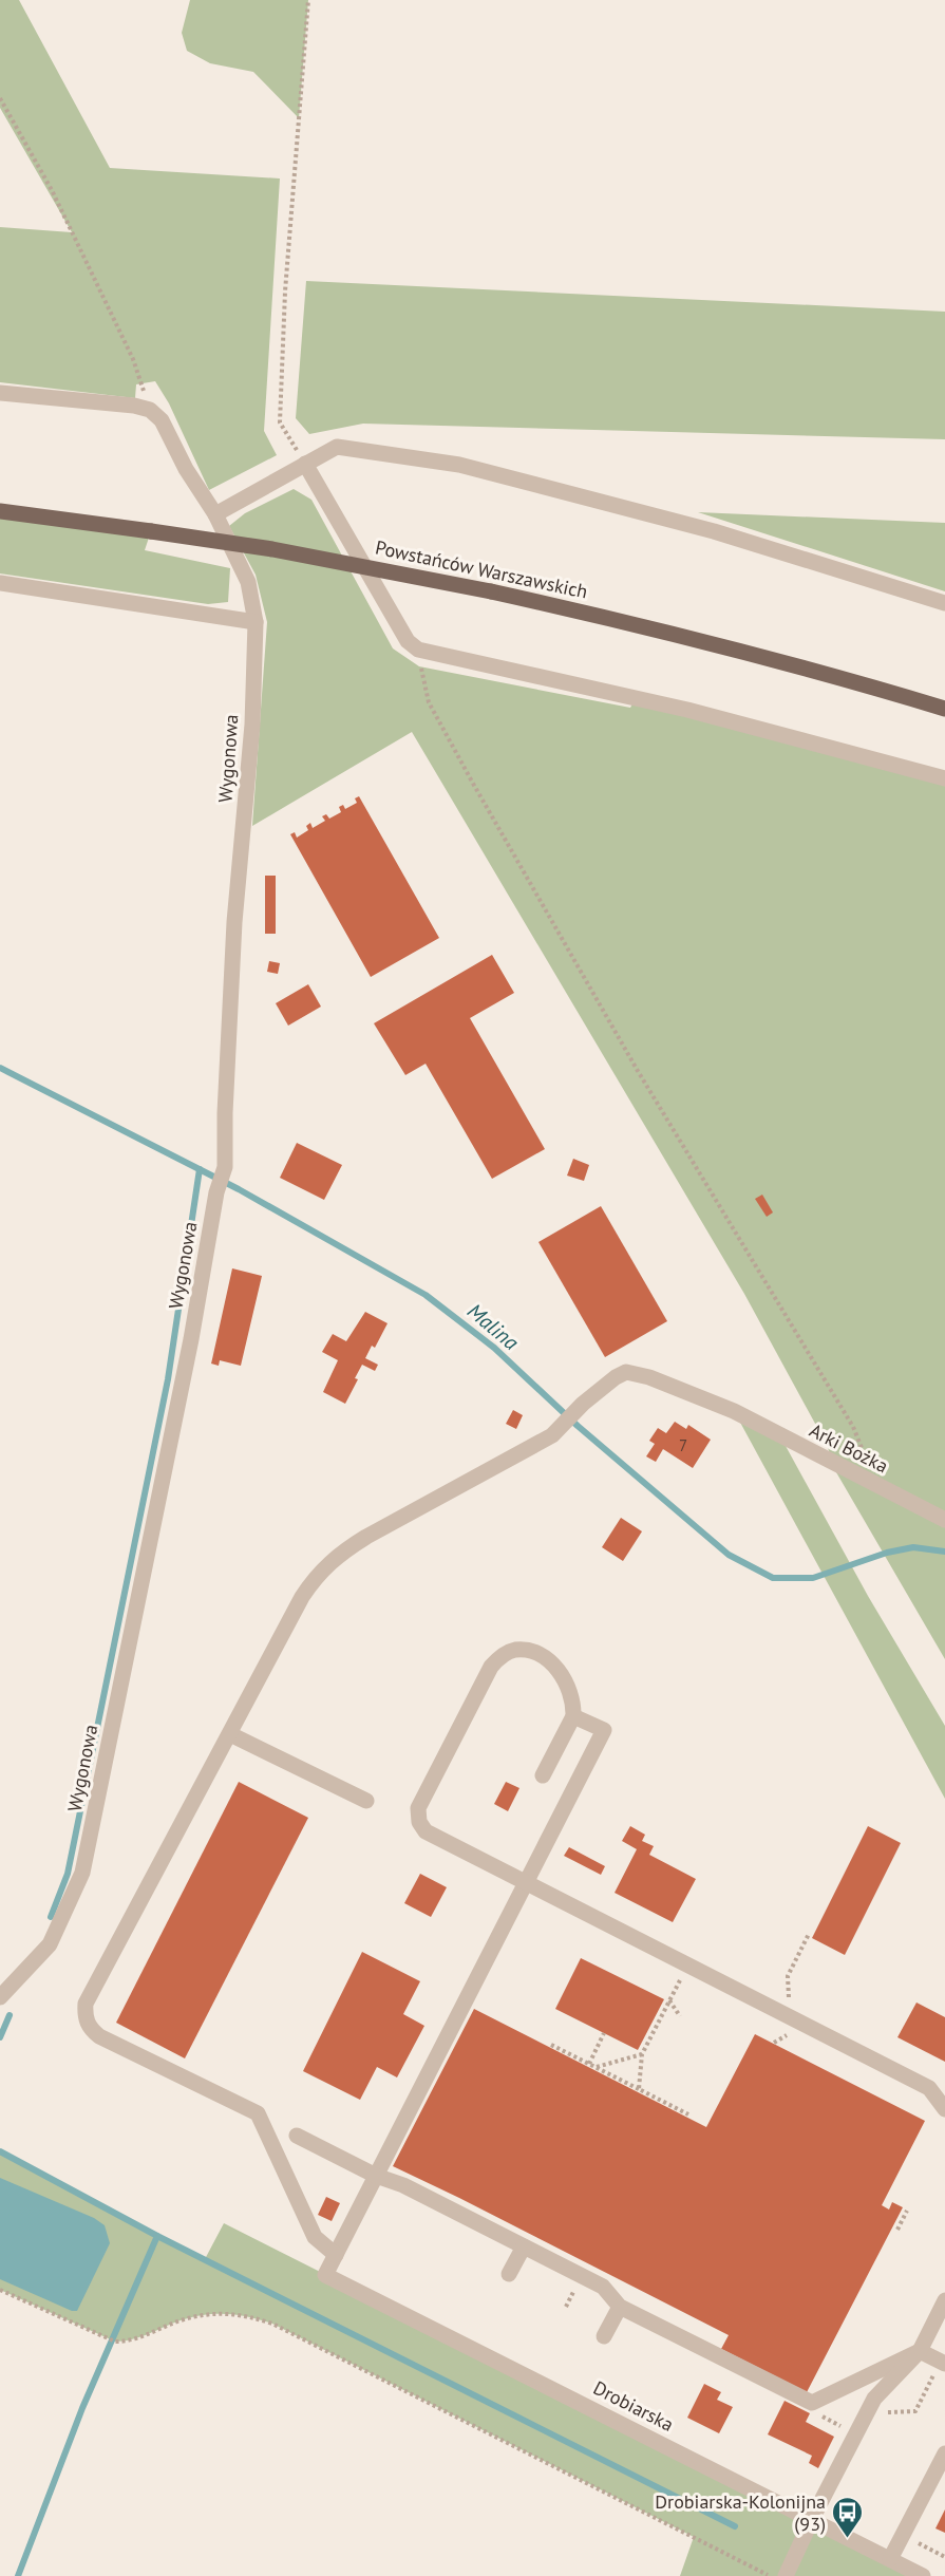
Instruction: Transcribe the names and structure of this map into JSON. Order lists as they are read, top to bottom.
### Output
{
  "streets": {
    "main road": ["Powstańców Warszawskich"],
    "street": ["Wygonowa", "Arki Bożka", "Drobiarska"]
  },
  "water": ["Malina"],
  "places": {
    "bus stop": ["Drobiarska-Kolonijna (93)"]
  },
  "house_numbers": ["7"]
}
